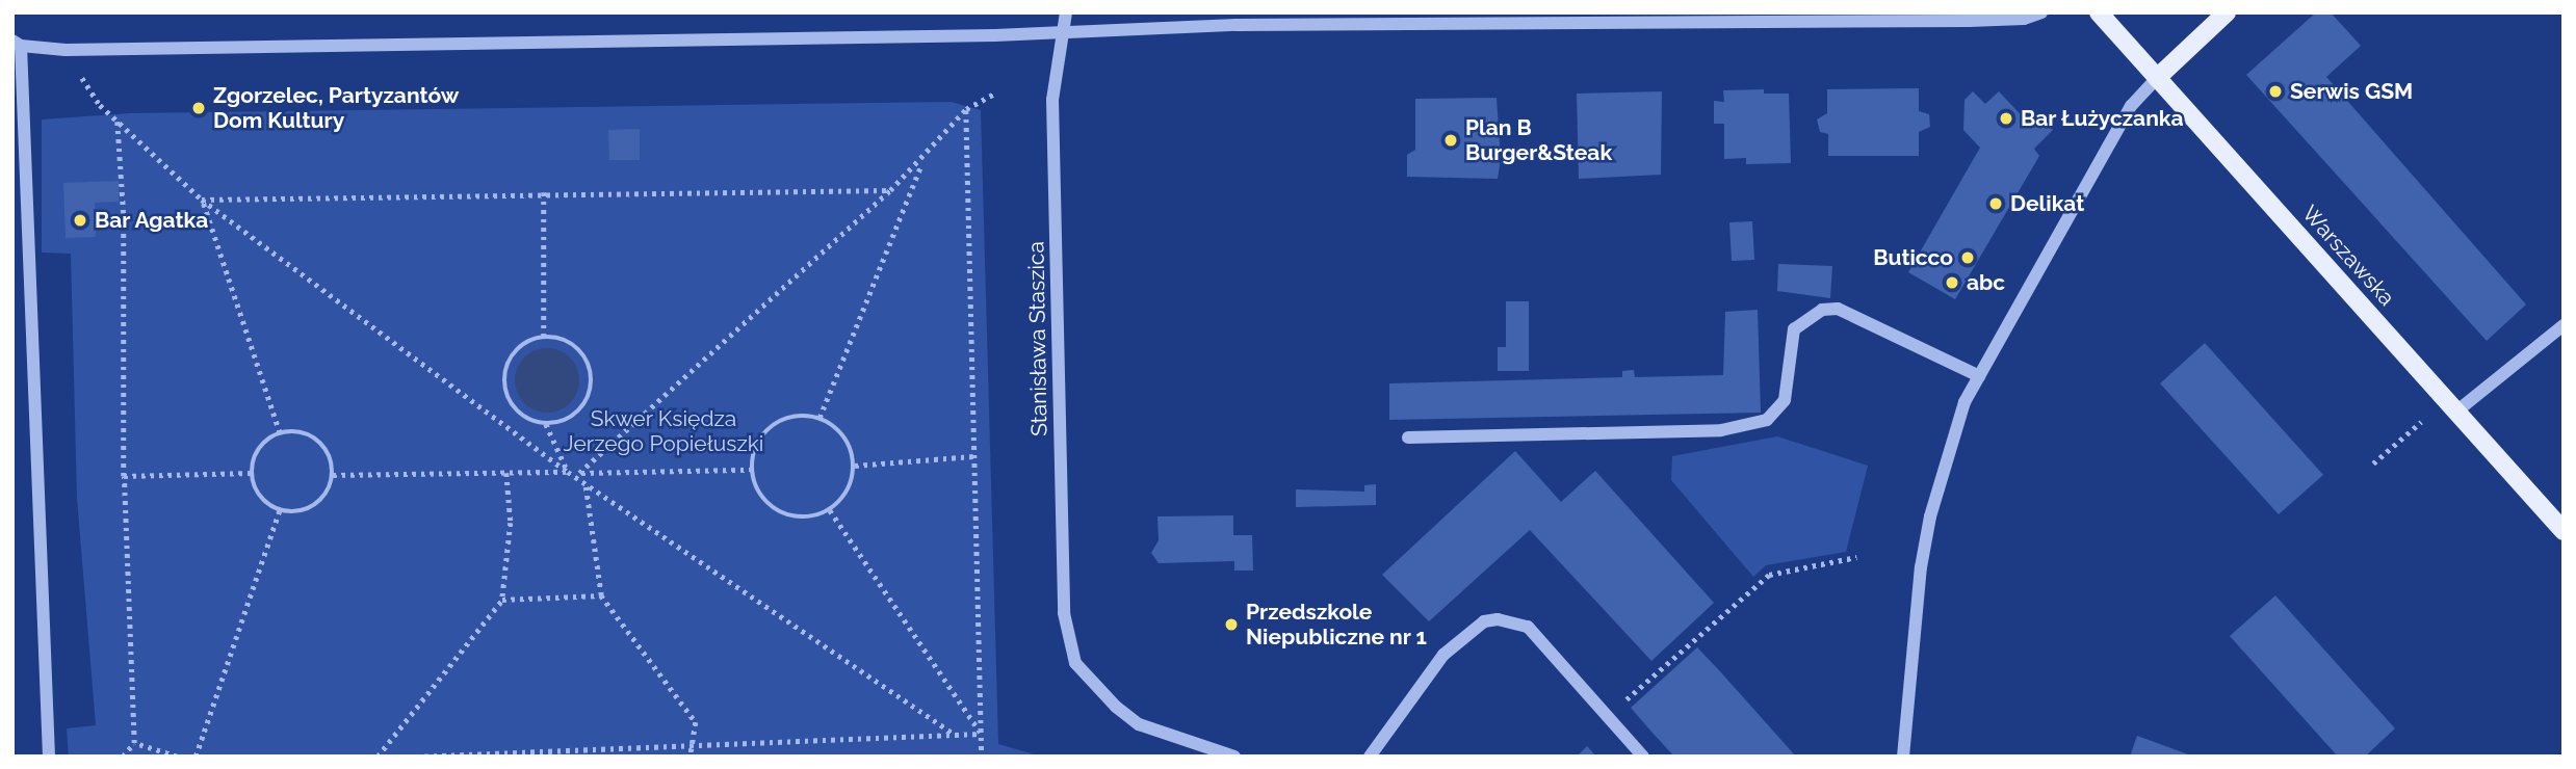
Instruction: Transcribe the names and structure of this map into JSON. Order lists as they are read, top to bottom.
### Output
{
  "streets": {
    "main road": ["Warszawska"],
    "street": ["Stanisława Staszica"]
  },
  "parks": ["Skwer Księdza Jerzego Popiełuszki"],
  "places": [
    "Serwis GSM",
    "Zgorzelec, Partyzantów Dom Kultury",
    "Bar Łużyczanka",
    "Plan B Burger&Steak",
    "Delikat",
    "Bar Agatka",
    "Buticco",
    "abc",
    "Przedszkole Niepubliczne nr 1"
  ]
}
